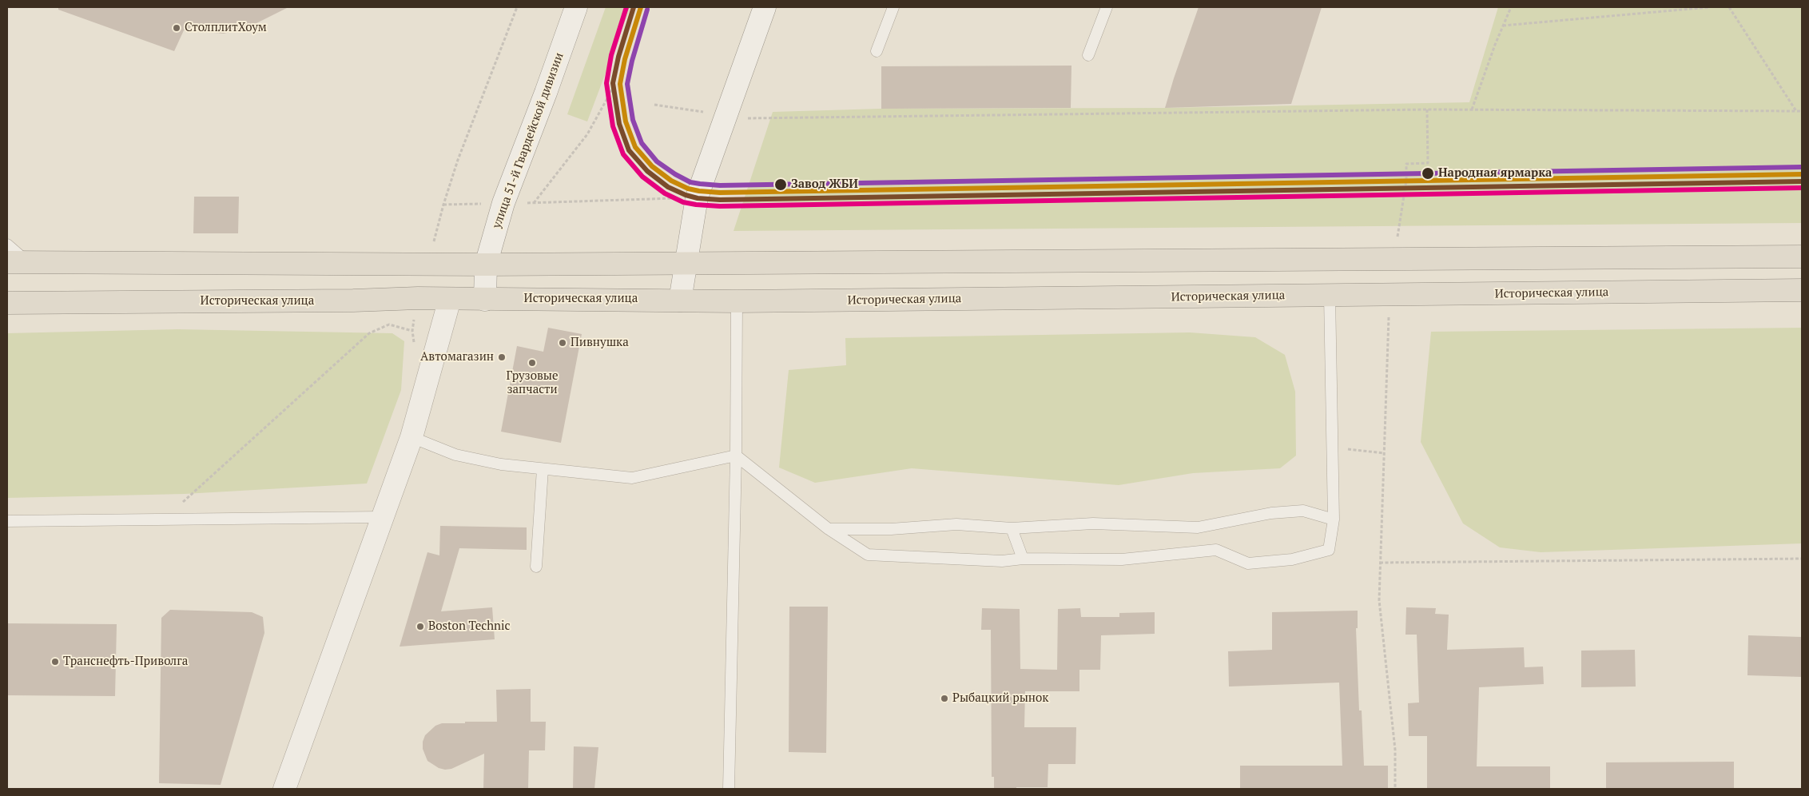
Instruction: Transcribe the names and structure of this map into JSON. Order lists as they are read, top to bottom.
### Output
{
  "streets": {
    "highway": ["Историческая улица"],
    "main road": ["улица 51-й Гвардейской дивизии"]
  },
  "crossings": [
    ["улица 51-й Гвардейской дивизии", "Историческая улица"]
  ],
  "places": [
    "СтолплитХоум",
    "Народная ярмарка",
    "Завод ЖБИ",
    "Пивнушка",
    "Автомагазин",
    "Грузовые запчасти",
    "Boston Technic",
    "Транснефть-Приволга",
    "Рыбацкий рынок"
  ]
}
